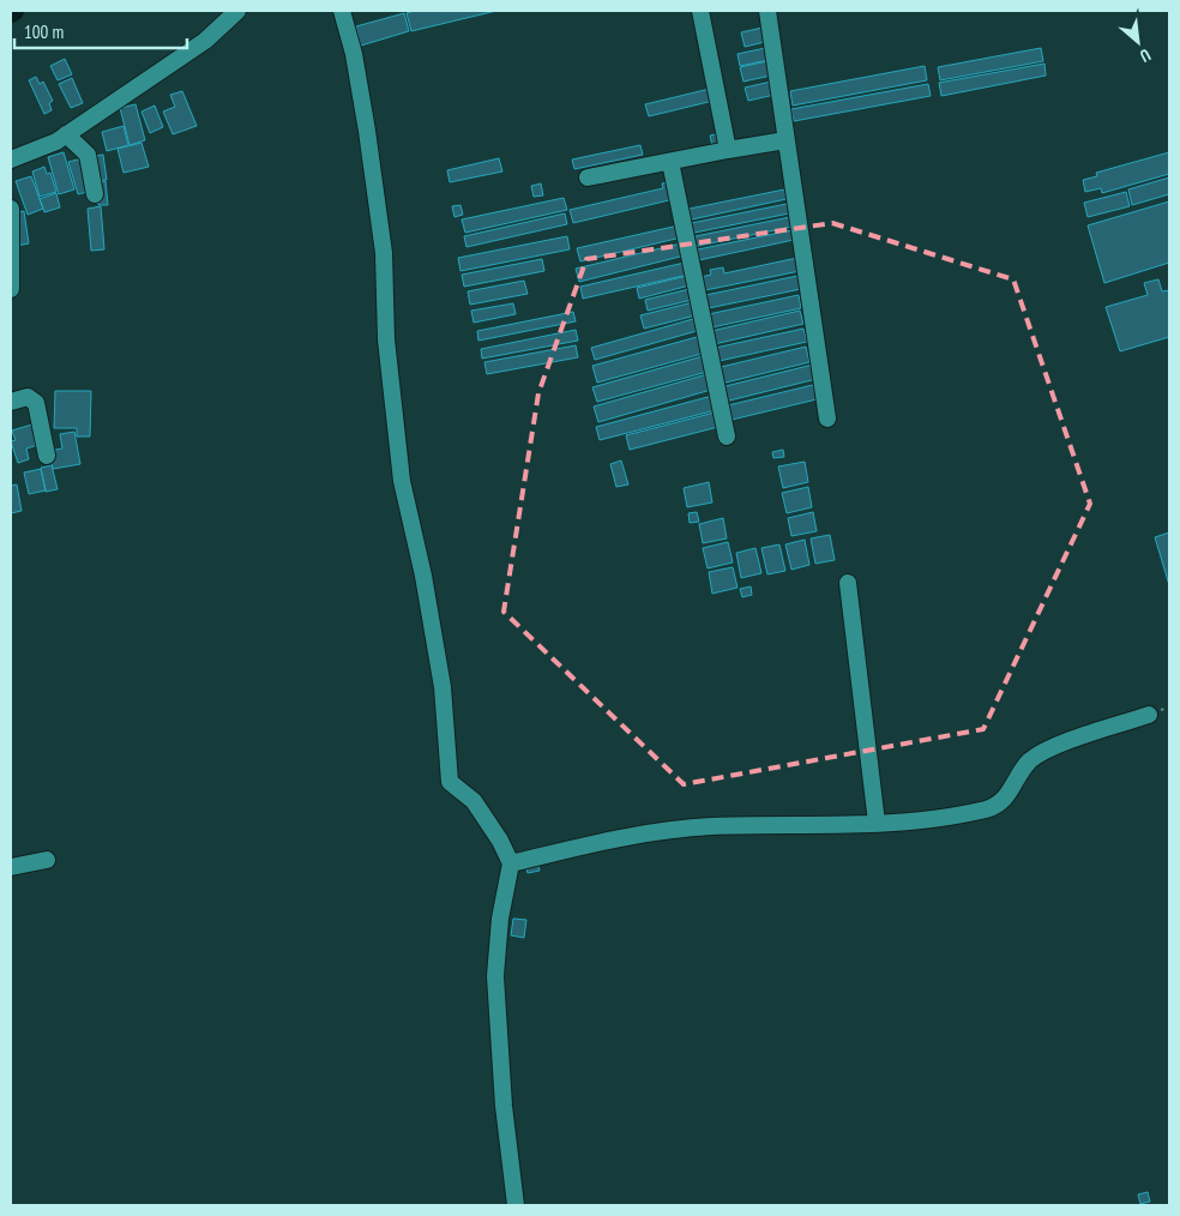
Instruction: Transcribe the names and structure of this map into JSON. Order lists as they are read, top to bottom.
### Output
{
  "scale_bar": "100 m",
  "north": "bottom right"
}
